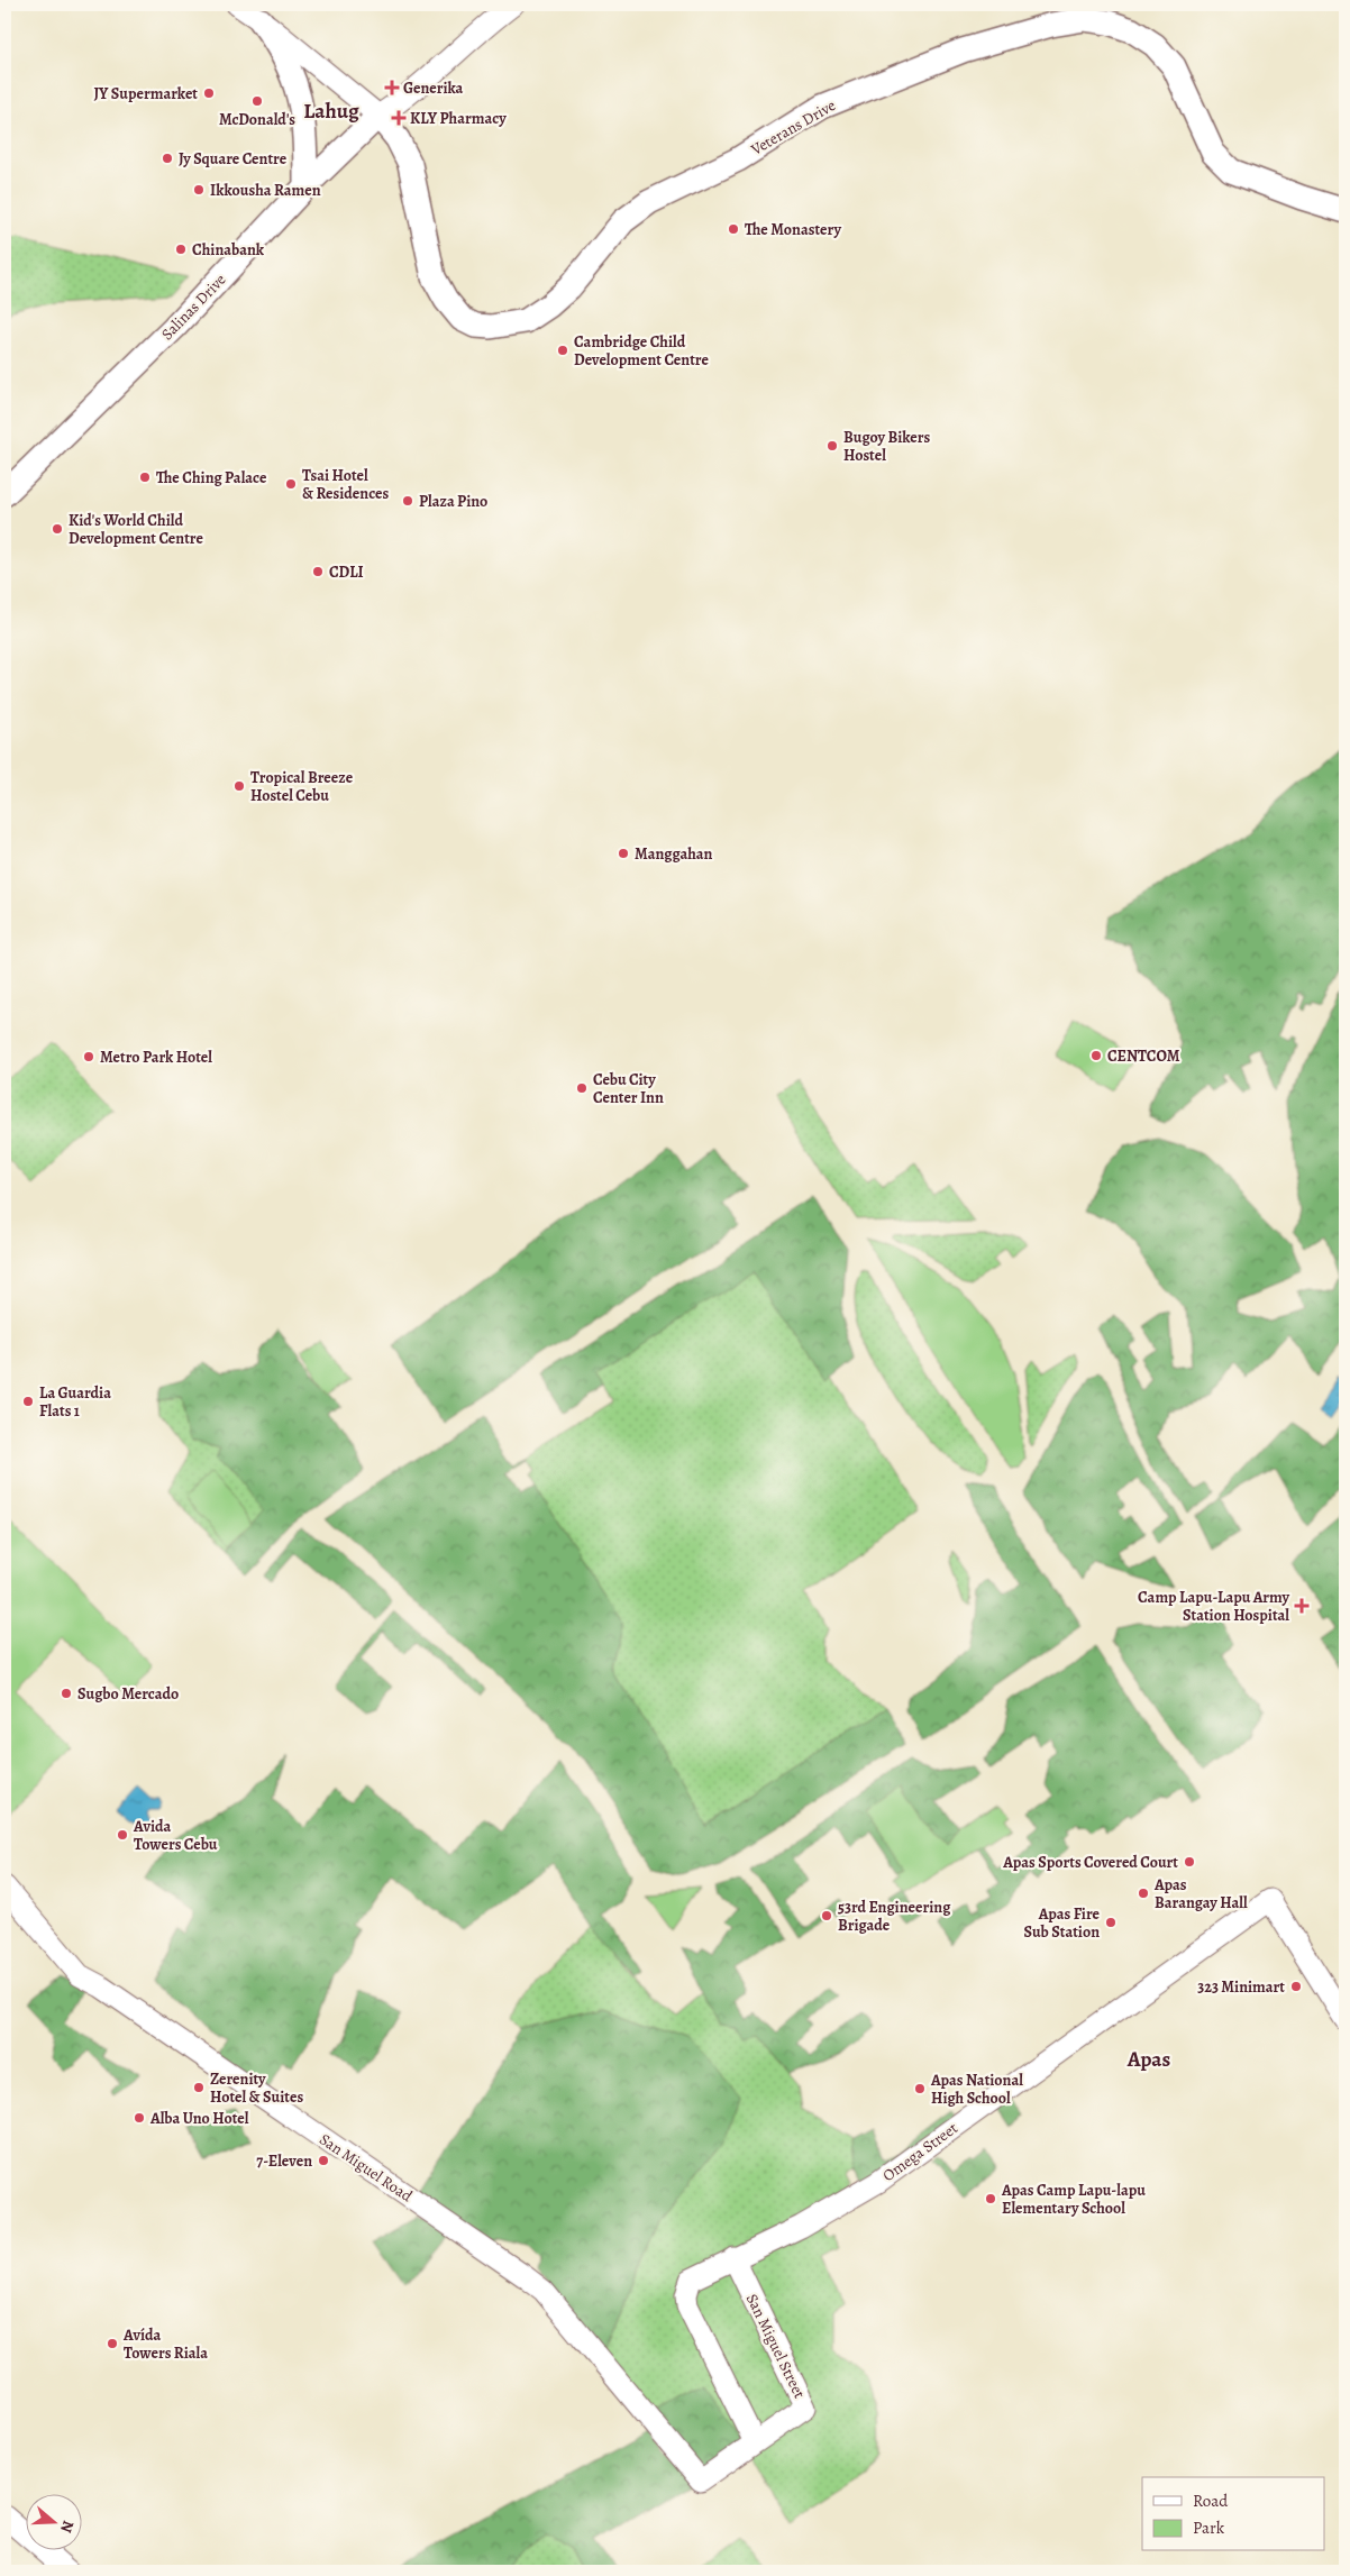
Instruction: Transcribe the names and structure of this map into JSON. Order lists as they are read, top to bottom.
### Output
{
  "streets": {
    "main road": ["Veterans Drive", "Salinas Drive"],
    "street": ["Omega Street", "San Miguel Road", "San Miguel Street"]
  },
  "crossings": [
    ["Veterans Drive", "Salinas Drive"],
    ["Omega Street", "San Miguel Street"],
    ["San Miguel Road", "San Miguel Street"]
  ],
  "districts": ["Lahug", "Apas"],
  "places": {
    "health": ["Generika", "KLY Pharmacy", "Camp Lapu-Lapu Army Station Hospital"],
    "other": [
      "JY Supermarket",
      "McDonald's",
      "Jy Square Centre",
      "Ikkousha Ramen",
      "The Monastery",
      "Chinabank",
      "Cambridge Child Development Centre",
      "Bugoy Bikers Hostel",
      "The Ching Palace",
      "Tsai Hotel & Residences",
      "Plaza Pino",
      "Kid's World Child Development Centre",
      "CDLI",
      "Tropical Breeze Hostel Cebu",
      "Manggahan",
      "CENTCOM",
      "Metro Park Hotel",
      "Cebu City Center Inn",
      "La Guardia Flats 1",
      "Sugbo Mercado",
      "Avida Towers Cebu",
      "Apas Sports Covered Court",
      "Apas Barangay Hall",
      "53rd Engineering Brigade",
      "Apas Fire Sub Station",
      "323 Minimart",
      "Zerenity Hotel & Suites",
      "Apas National High School",
      "Alba Uno Hotel",
      "7-Eleven",
      "Apas Camp Lapu-lapu Elementary School",
      "Avída Towers Riala"
    ]
  },
  "legend": ["Road", "Park"],
  "north": "right"
}
